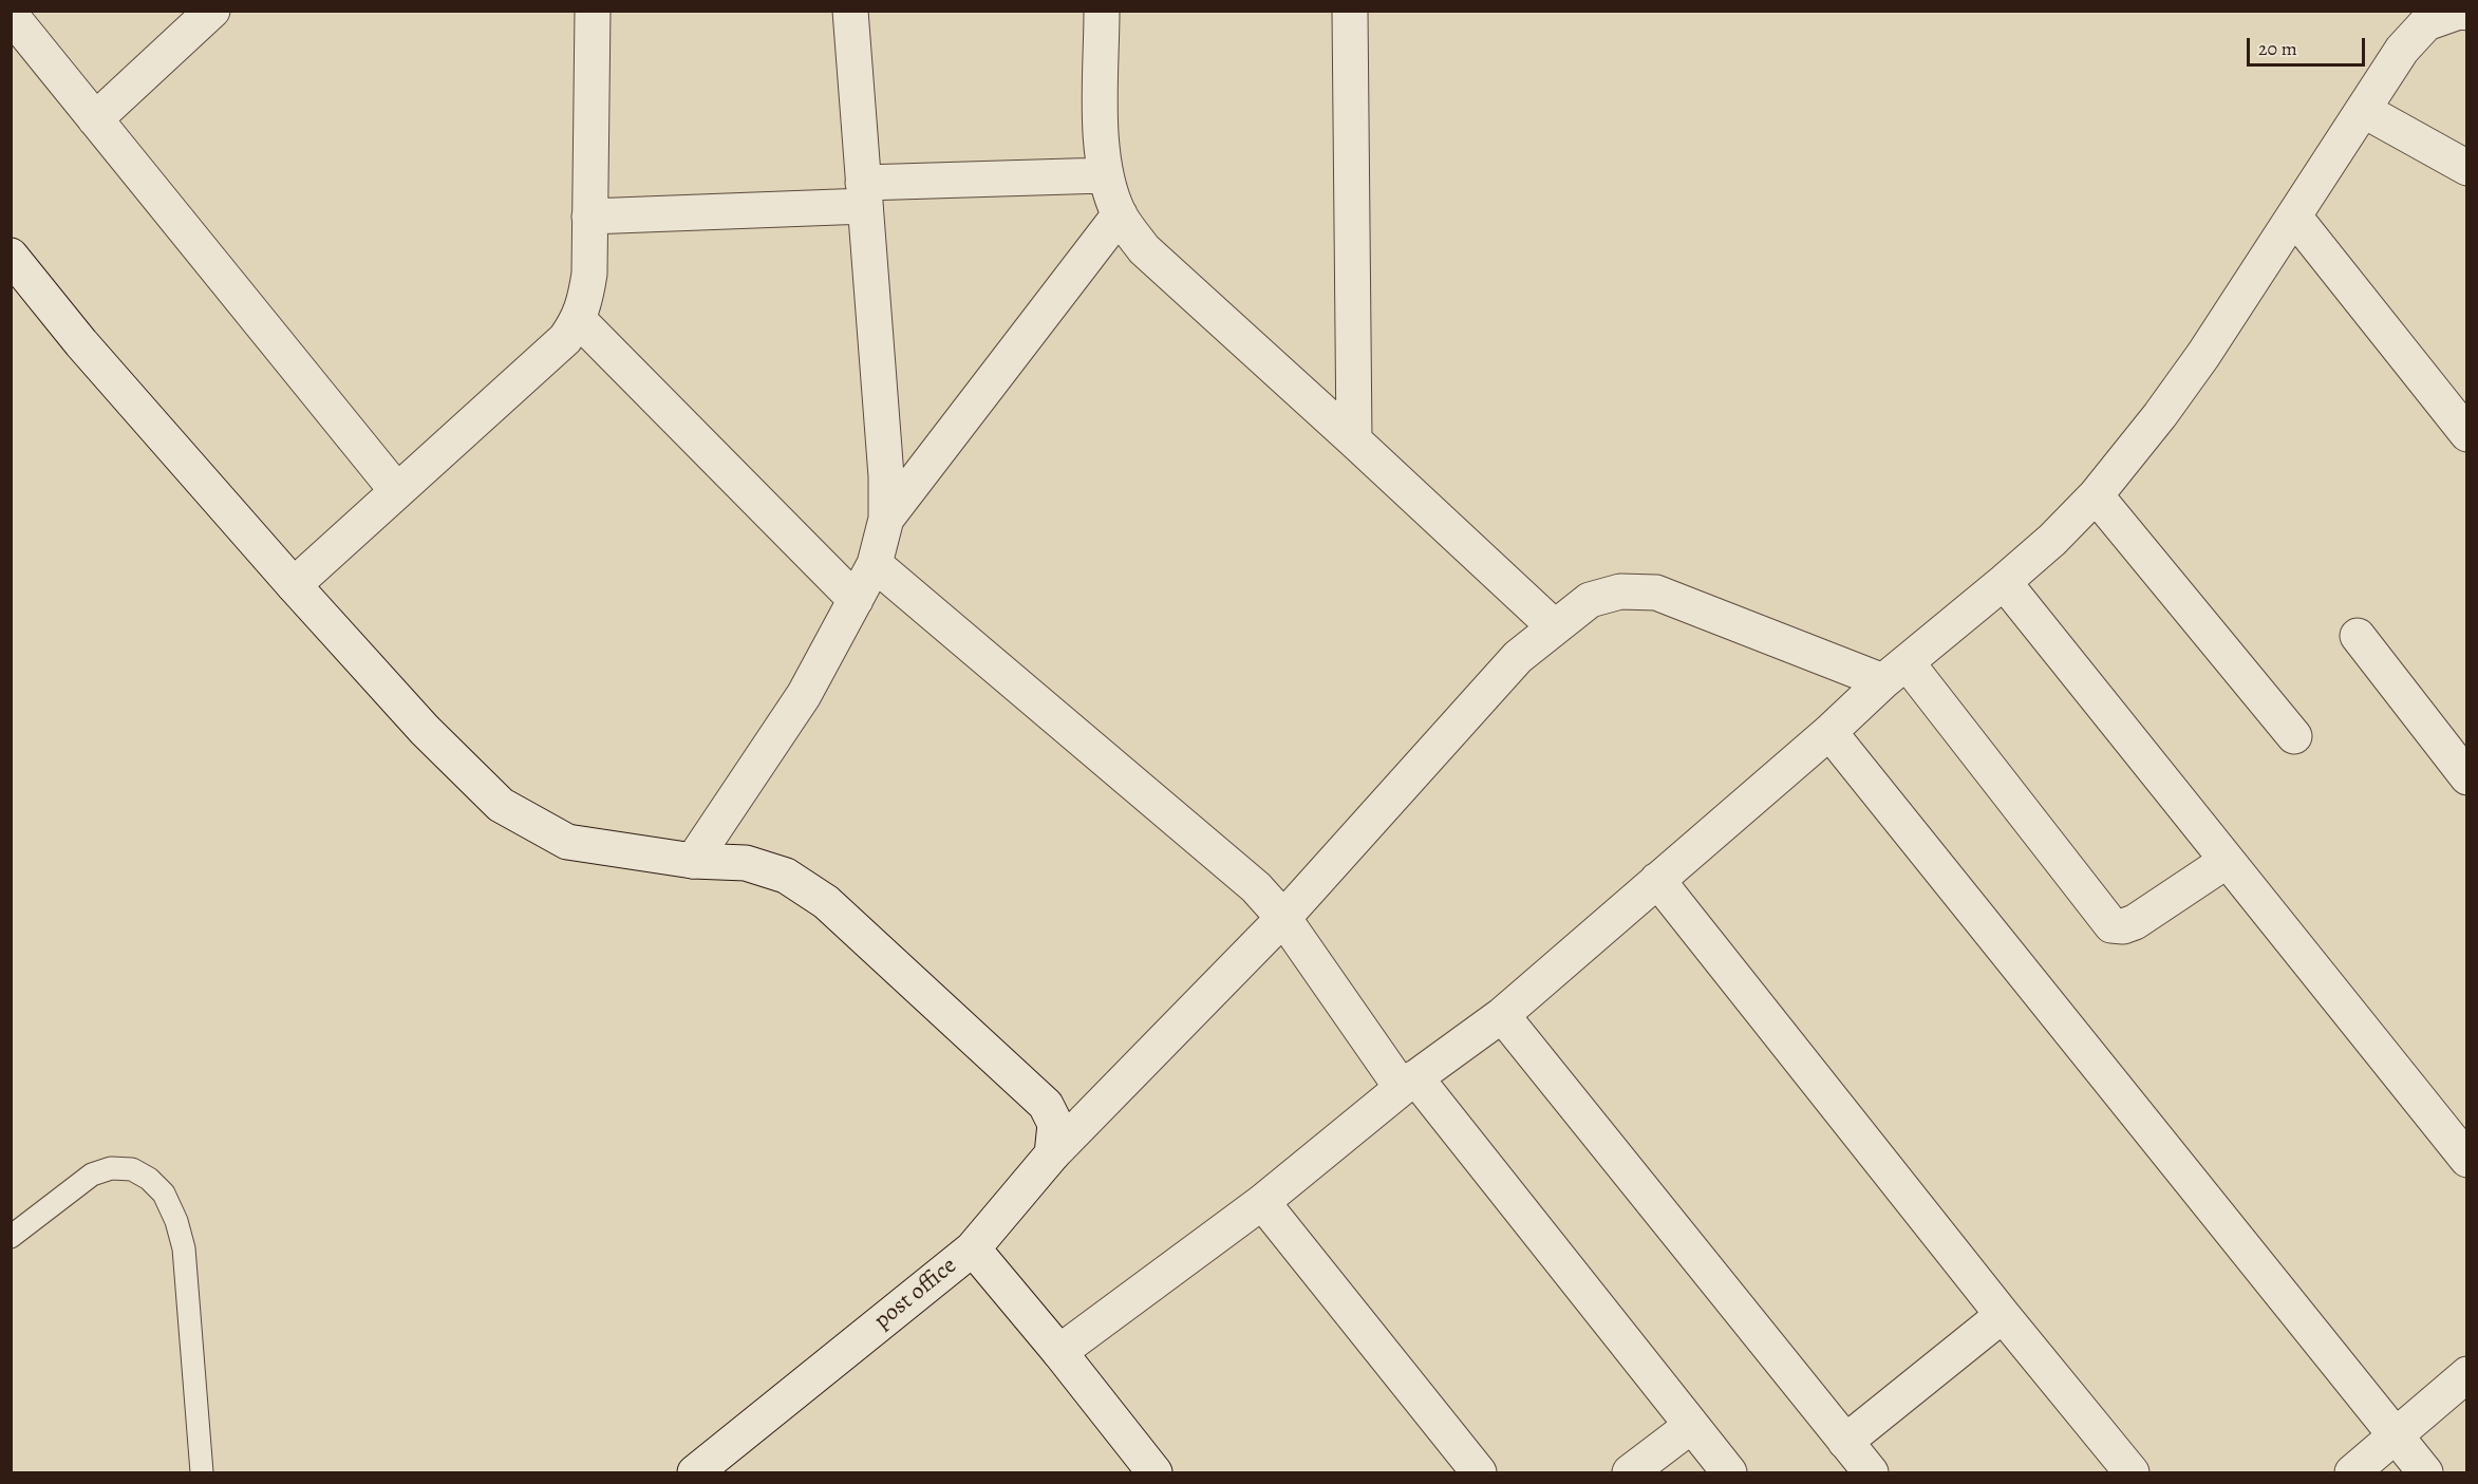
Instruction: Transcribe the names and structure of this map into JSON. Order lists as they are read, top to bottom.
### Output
{
  "streets": {
    "street": ["post office"]
  },
  "scale_bar": "20 m"
}
